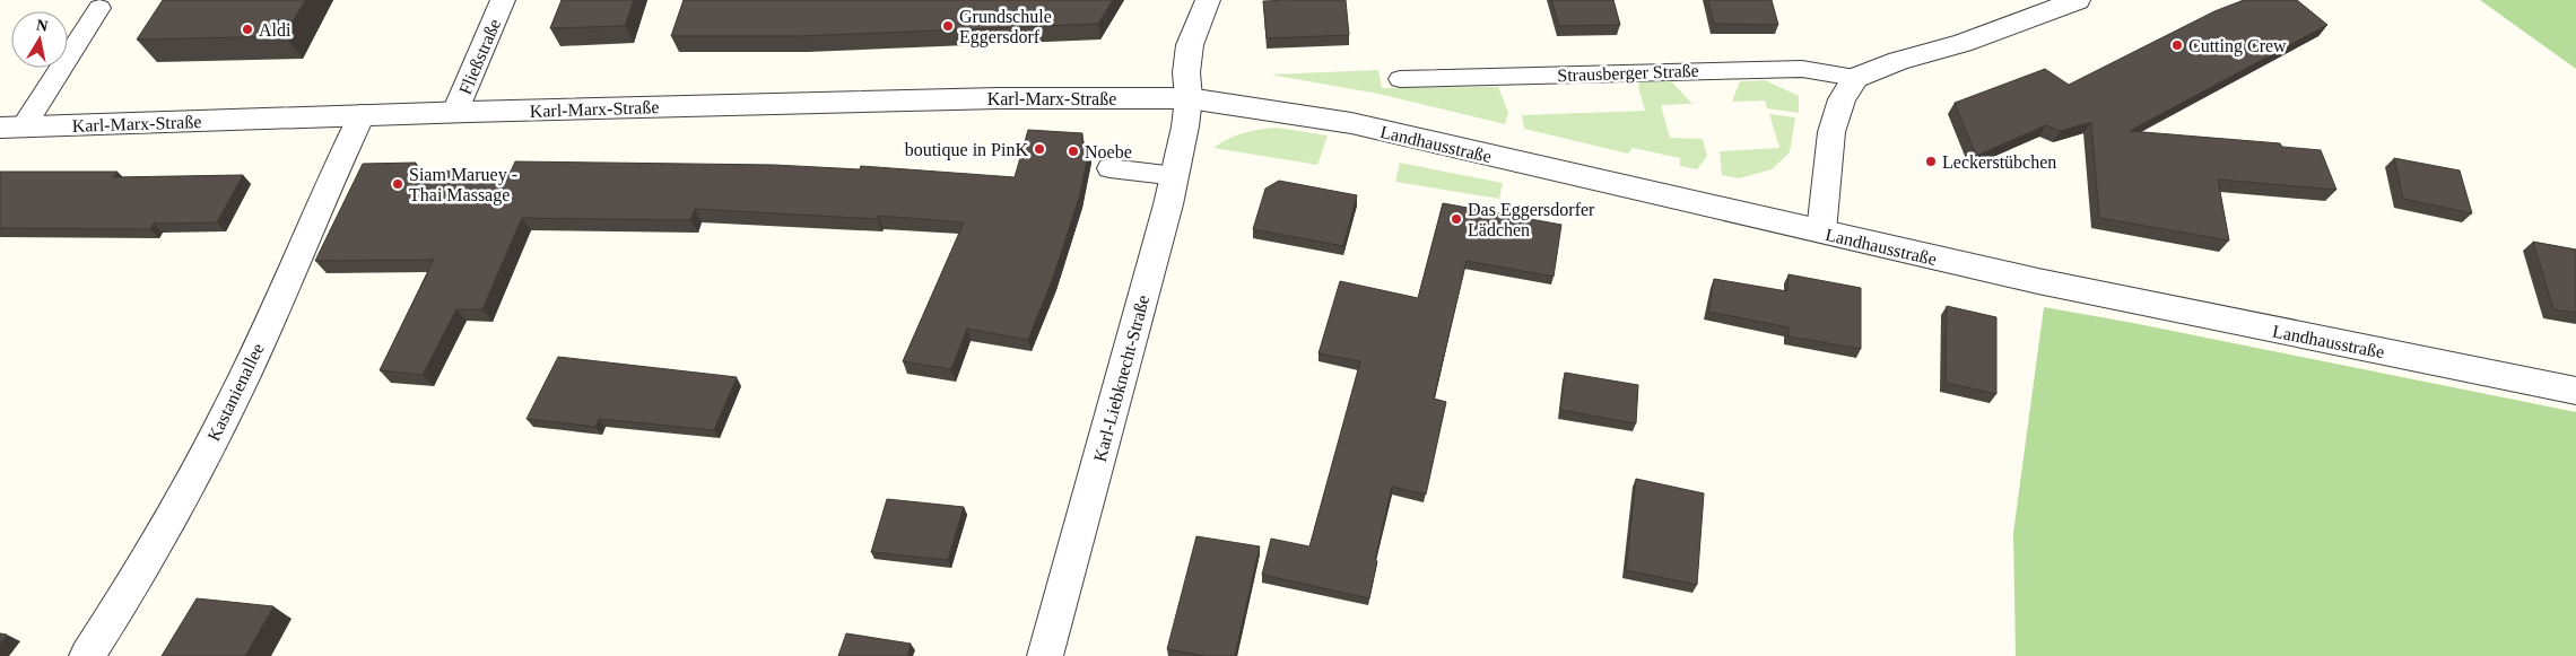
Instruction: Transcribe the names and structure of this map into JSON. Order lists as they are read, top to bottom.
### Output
{
  "streets": {
    "street": [
      "Fließstraße",
      "Karl-Marx-Straße",
      "Landhausstraße",
      "Karl-Liebknecht-Straße",
      "Kastanienallee"
    ],
    "lane": ["Strausberger Straße"]
  },
  "crossings": [
    ["Fließstraße", "Karl-Marx-Straße"],
    ["Karl-Marx-Straße", "Landhausstraße"],
    ["Karl-Marx-Straße", "Karl-Liebknecht-Straße"],
    ["Karl-Marx-Straße", "Kastanienallee"],
    ["Landhausstraße", "Karl-Liebknecht-Straße"]
  ],
  "places": [
    "Grundschule Eggersdorf",
    "Aldi",
    "Cutting Crew",
    "boutique in PinK",
    "Noebe",
    "Leckerstübchen",
    "Siam Maruey - Thai Massage",
    "Das Eggersdorfer Lädchen"
  ],
  "north": "top"
}
